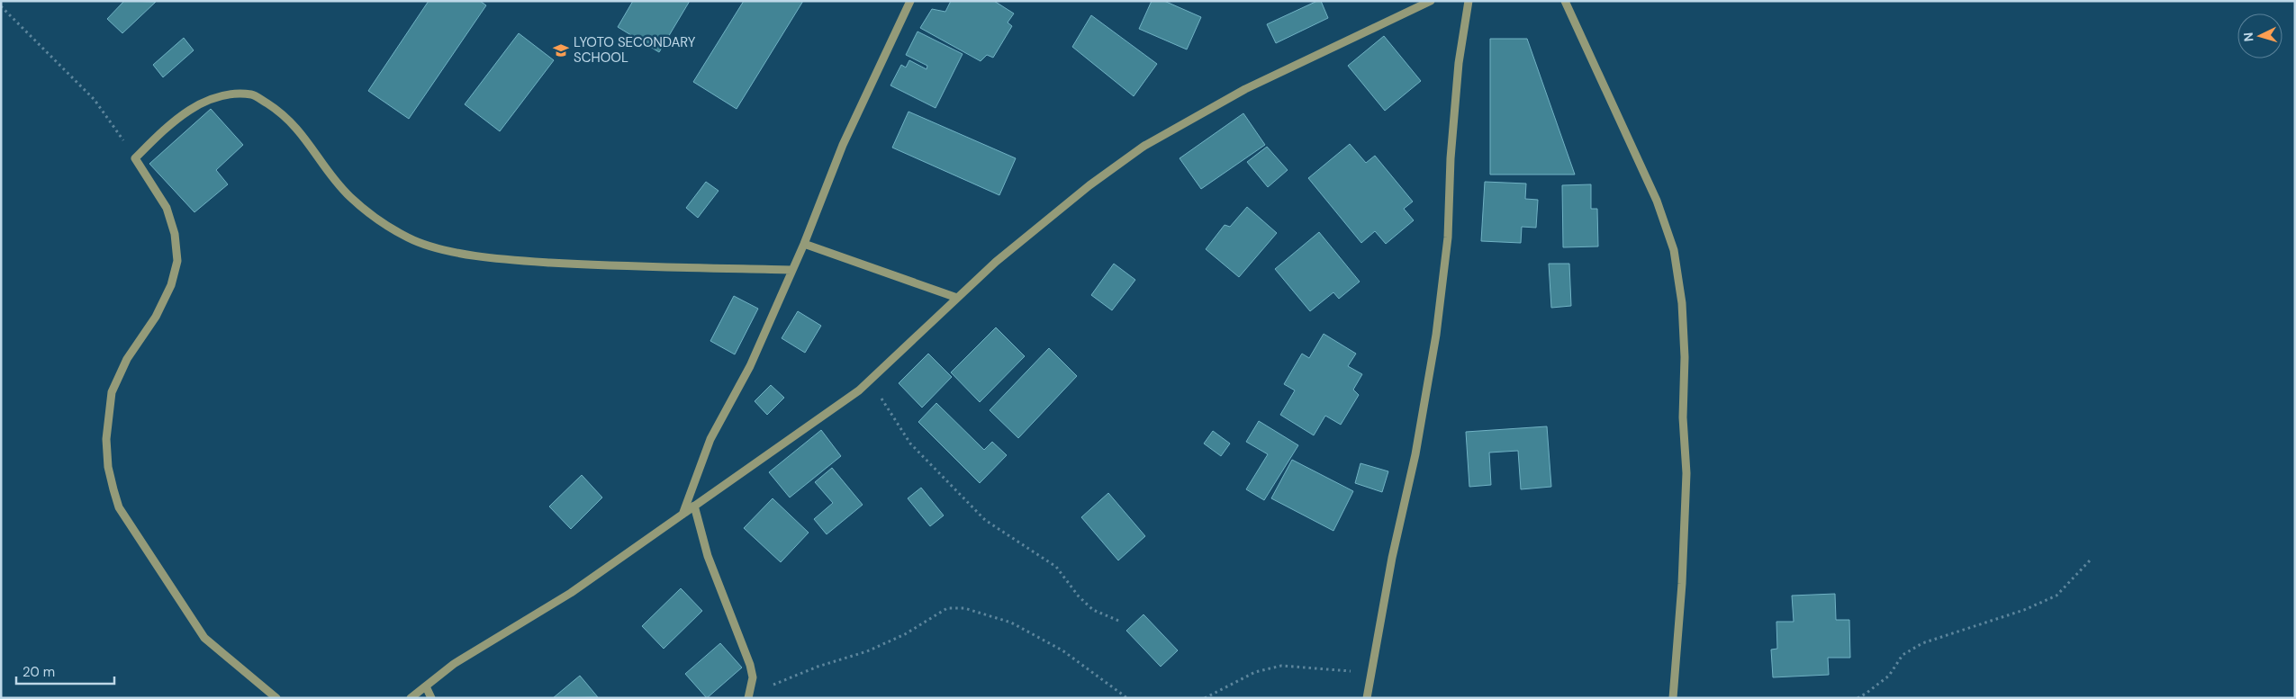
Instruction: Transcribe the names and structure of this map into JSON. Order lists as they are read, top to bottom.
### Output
{
  "places": {
    "school or university": ["LYOTO SECONDARY SCHOOL"]
  },
  "scale_bar": "20 m",
  "north": "left"
}
